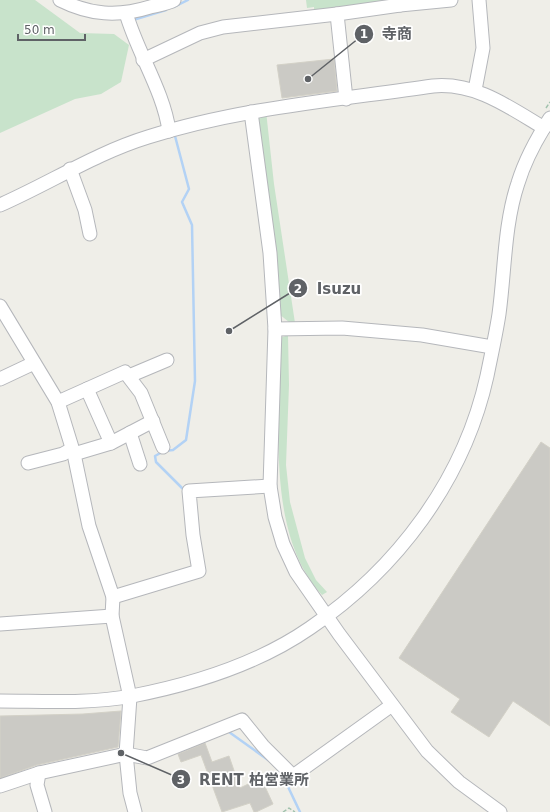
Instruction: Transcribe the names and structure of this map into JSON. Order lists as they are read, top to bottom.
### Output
{
  "places": ["寺商", "Isuzu", "RENT 柏営業所"],
  "scale_bar": "50 m"
}
